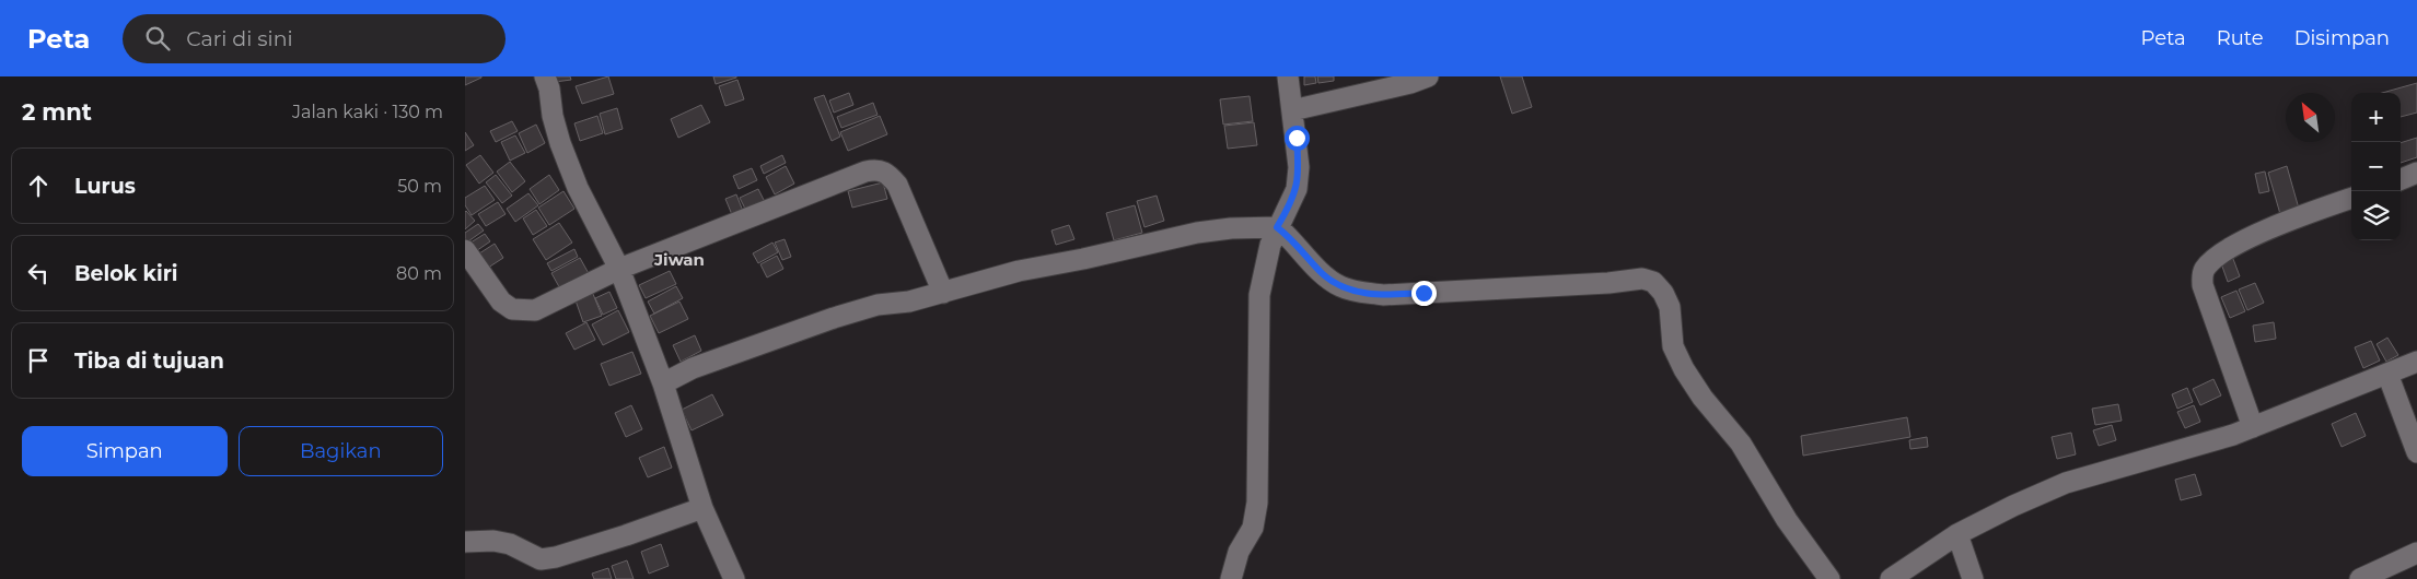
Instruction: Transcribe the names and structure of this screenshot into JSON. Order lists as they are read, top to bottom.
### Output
{
  "districts": ["Jiwan"],
  "north": "top left",
  "page": {
    "header": "Peta",
    "search": "Cari di sini",
    "nav": ["Peta", "Rute", "Disimpan"],
    "heading": ["2 mnt", "Jalan kaki · 130 m"],
    "map_buttons": ["+", "−"],
    "list": [
      ["Lurus", "50 m"],
      ["Belok kiri", "80 m"],
      "Tiba di tujuan"
    ],
    "buttons": ["Simpan", "Bagikan"]
  }
}
